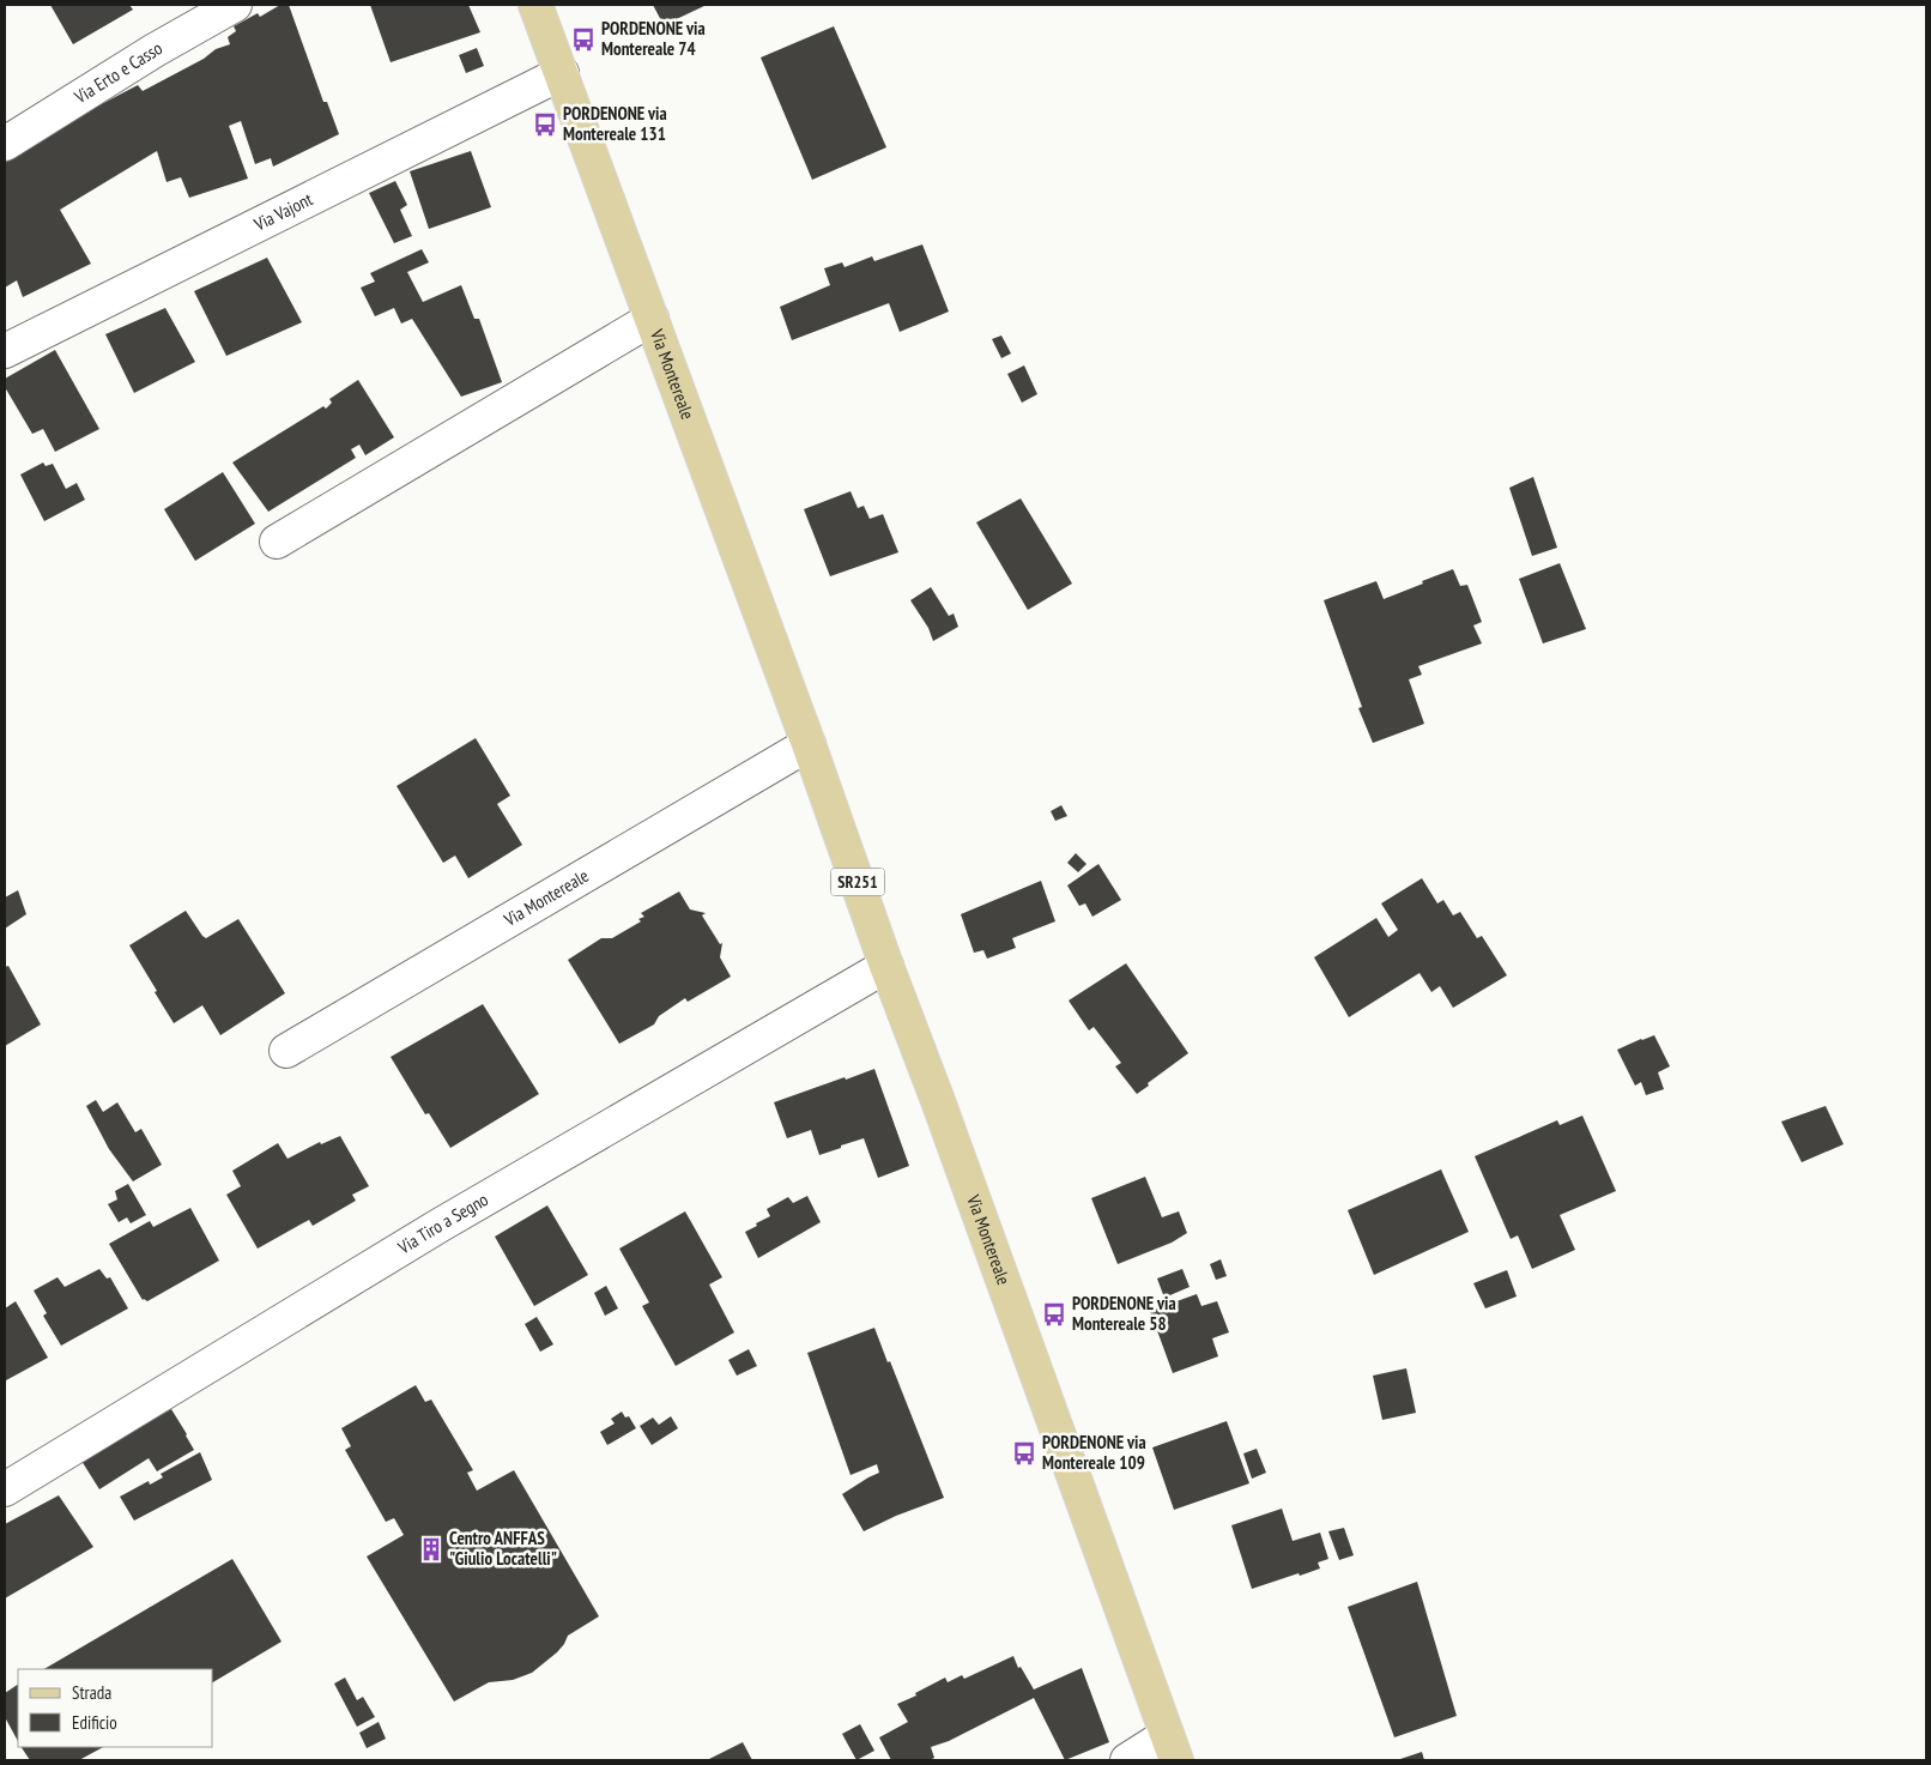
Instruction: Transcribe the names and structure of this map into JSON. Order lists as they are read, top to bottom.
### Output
{
  "streets": {
    "main road": ["Via Montereale", "SR251"],
    "street": ["Via Erto e Casso", "Via Vajont", "Via Tiro a Segno"]
  },
  "crossings": [
    ["Via Vajont", "Via Montereale"],
    ["Via Montereale", "Via Tiro a Segno"]
  ],
  "places": {
    "bus stop": [
      "PORDENONE via Montereale 74",
      "PORDENONE via Montereale 131",
      "PORDENONE via Montereale 58",
      "PORDENONE via Montereale 109"
    ],
    "building": ["Centro ANFFAS \"Giulio Locatelli\""]
  },
  "legend": ["Strada", "Edificio"]
}
